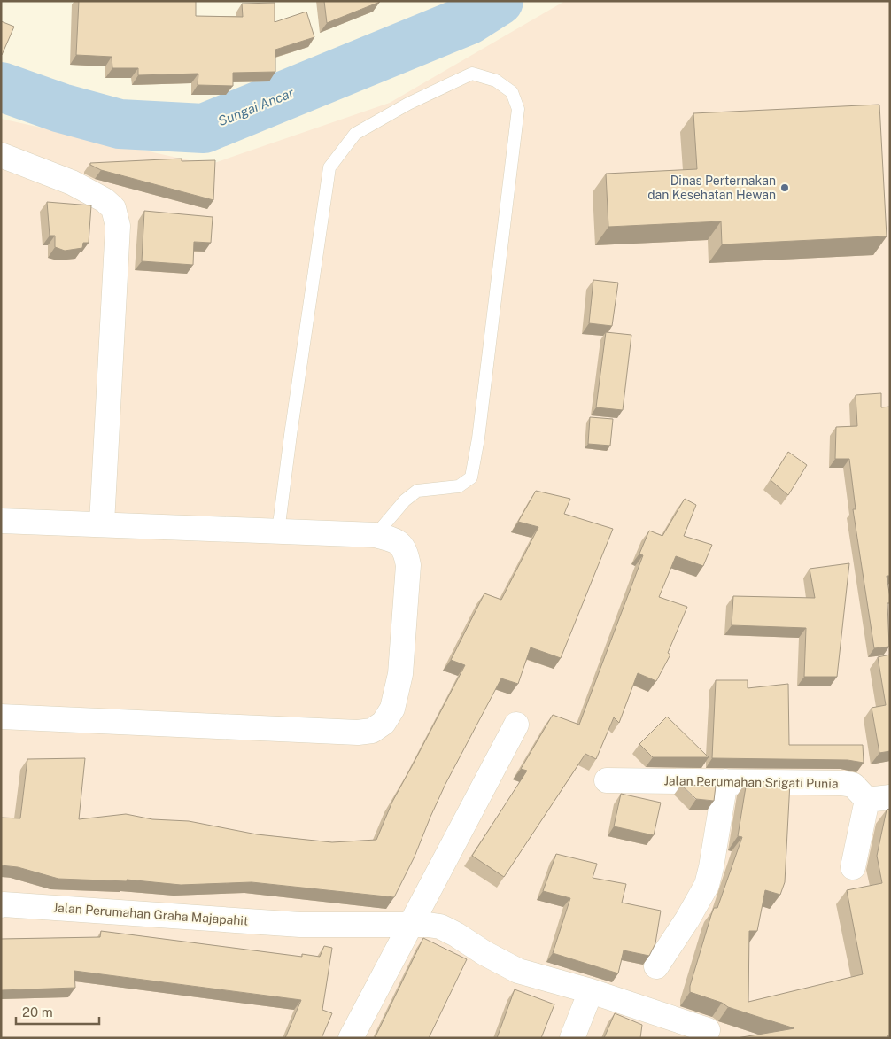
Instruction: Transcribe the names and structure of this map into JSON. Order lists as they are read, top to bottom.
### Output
{
  "streets": {
    "street": ["Jalan Perumahan Srigati Punia", "Jalan Perumahan Graha Majapahit"]
  },
  "water": ["Sungai Ancar"],
  "places": ["Dinas Perternakan dan Kesehatan Hewan"],
  "scale_bar": "20 m"
}
